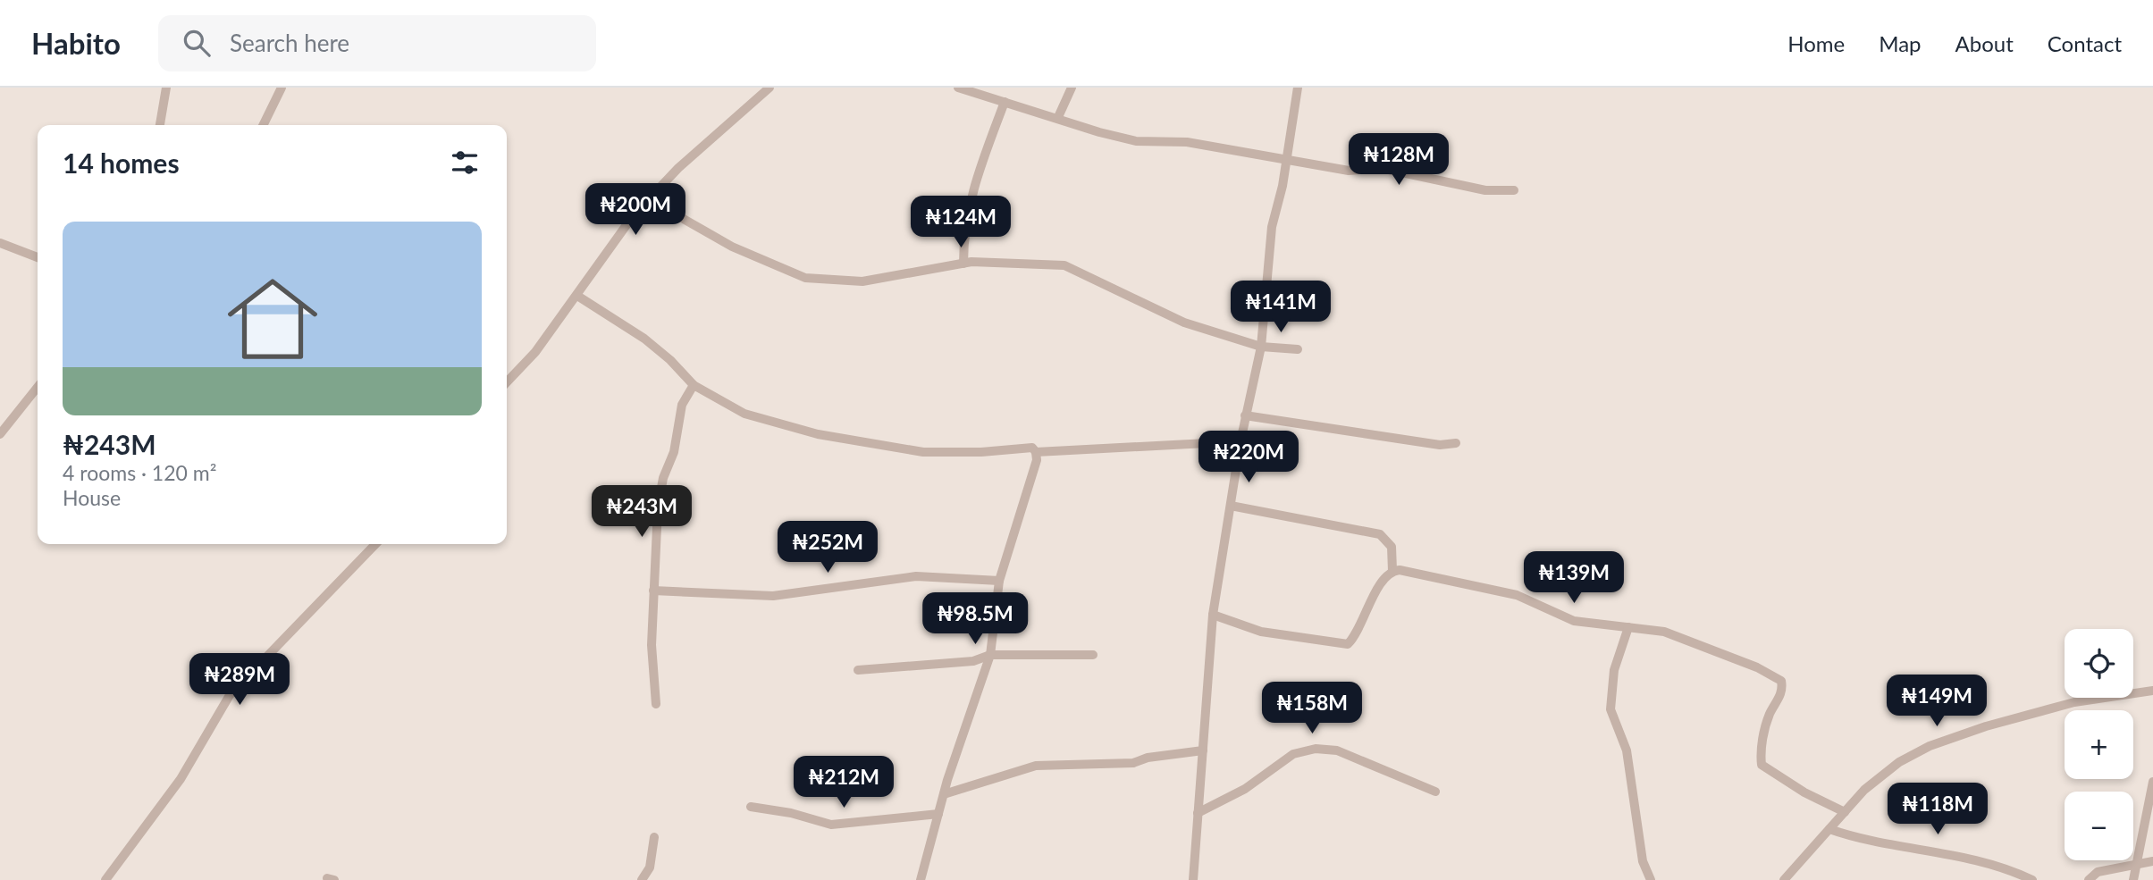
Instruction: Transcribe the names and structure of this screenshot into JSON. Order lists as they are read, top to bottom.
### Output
{
  "page": {
    "header": "Habito",
    "search": "Search here",
    "nav": [
      "Home",
      "Map",
      "About",
      "Contact"
    ],
    "heading": "14 homes",
    "price": [
      "₦128M",
      "₦200M",
      "₦124M",
      "₦141M",
      "₦220M",
      "₦243M",
      "₦252M",
      "₦139M",
      "₦98.5M",
      "₦289M",
      "₦149M",
      "₦158M",
      "₦212M",
      "₦118M"
    ],
    "list": [
      {
        "name": "₦243M",
        "note": "4 rooms · 120 m² · House"
      }
    ],
    "map_buttons": ["+", "−"]
  }
}
